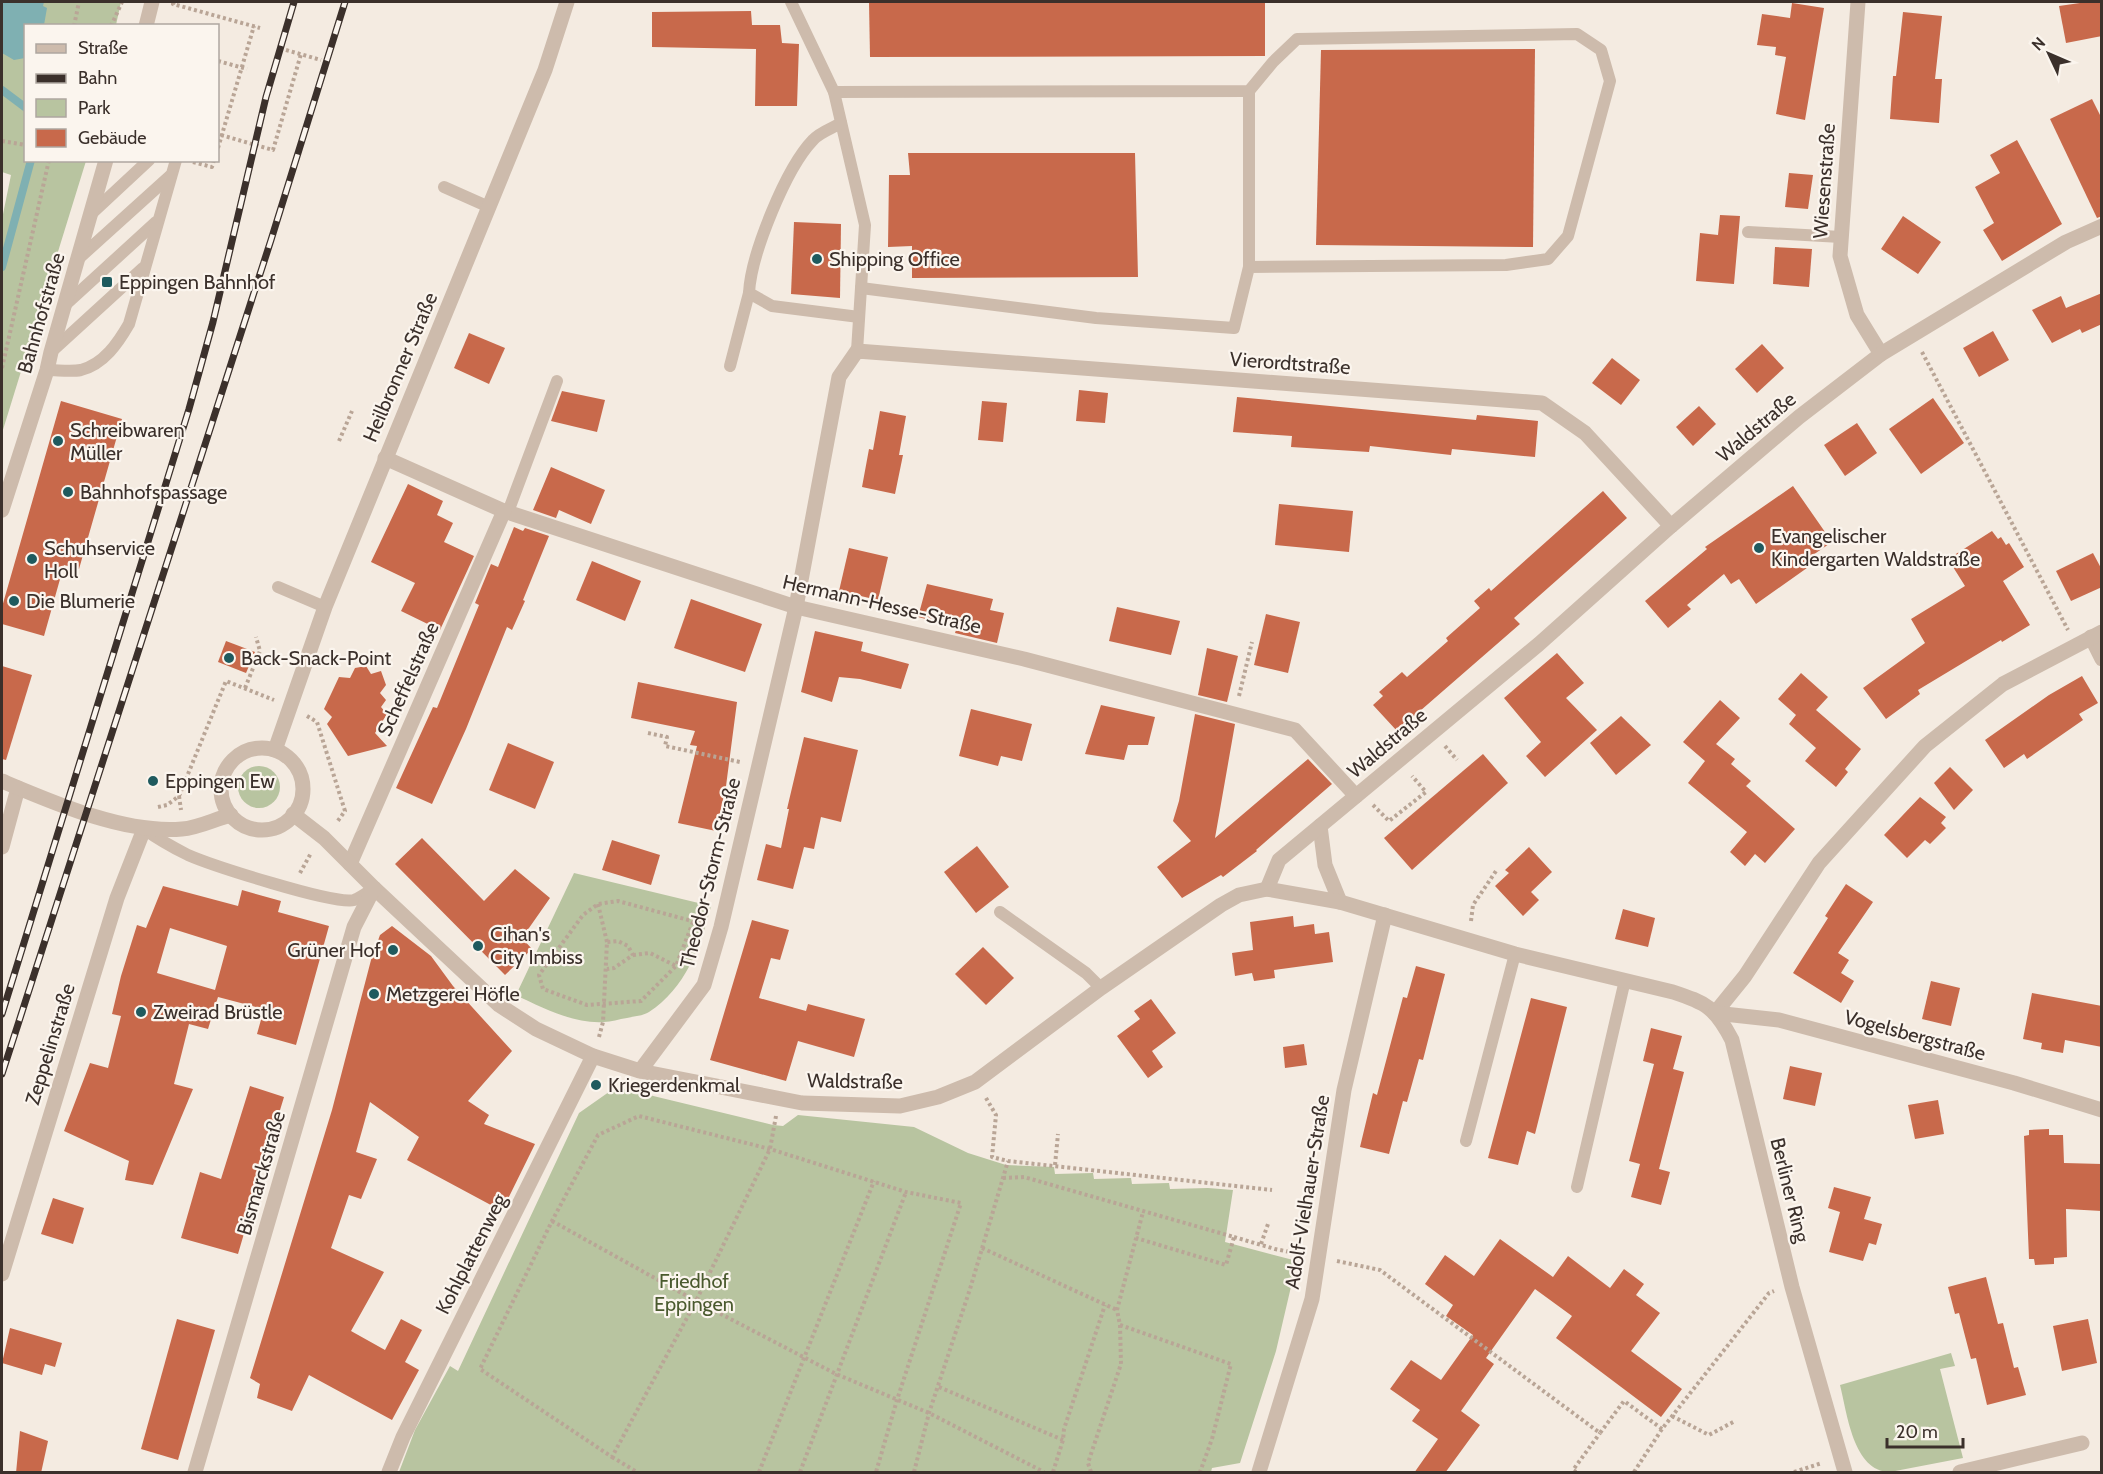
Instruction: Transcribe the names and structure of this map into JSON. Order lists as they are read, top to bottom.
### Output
{
  "streets": {
    "street": [
      "Wiesenstraße",
      "Bahnhofstraße",
      "Vierordtstraße",
      "Heilbronner Straße",
      "Waldstraße",
      "Hermann-Hesse-Straße",
      "Scheffelstraße",
      "Theodor-Storm-Straße",
      "Vogelsbergstraße",
      "Zeppelinstraße",
      "Bismarckstraße",
      "Berliner Ring",
      "Adolf-Vielhauer-Straße",
      "Kohlplattenweg"
    ]
  },
  "crossings": [
    ["Wiesenstraße", "Waldstraße"],
    ["Vierordtstraße", "Waldstraße"],
    ["Vierordtstraße", "Theodor-Storm-Straße"],
    ["Heilbronner Straße", "Hermann-Hesse-Straße"],
    ["Waldstraße", "Hermann-Hesse-Straße"],
    ["Waldstraße", "Theodor-Storm-Straße"],
    ["Waldstraße", "Berliner Ring"],
    ["Hermann-Hesse-Straße", "Scheffelstraße"],
    ["Hermann-Hesse-Straße", "Theodor-Storm-Straße"],
    ["Vogelsbergstraße", "Berliner Ring"],
    ["Berliner Ring", "Adolf-Vielhauer-Straße"]
  ],
  "parks": ["Friedhof Eppingen"],
  "places": {
    "other": [
      "Shipping Office",
      "Schreibwaren Müller",
      "Bahnhofspassage",
      "Evangelischer Kindergarten Waldstraße",
      "Schuhservice Holl",
      "Die Blumerie",
      "Back-Snack-Point",
      "Eppingen Ew",
      "Cihan's City Imbiss",
      "Grüner Hof",
      "Metzgerei Höfle",
      "Zweirad Brüstle",
      "Kriegerdenkmal"
    ],
    "transit": ["Eppingen Bahnhof"]
  },
  "legend": [
    "Straße",
    "Bahn",
    "Park",
    "Gebäude"
  ],
  "scale_bar": "20 m",
  "north": "top left"
}
